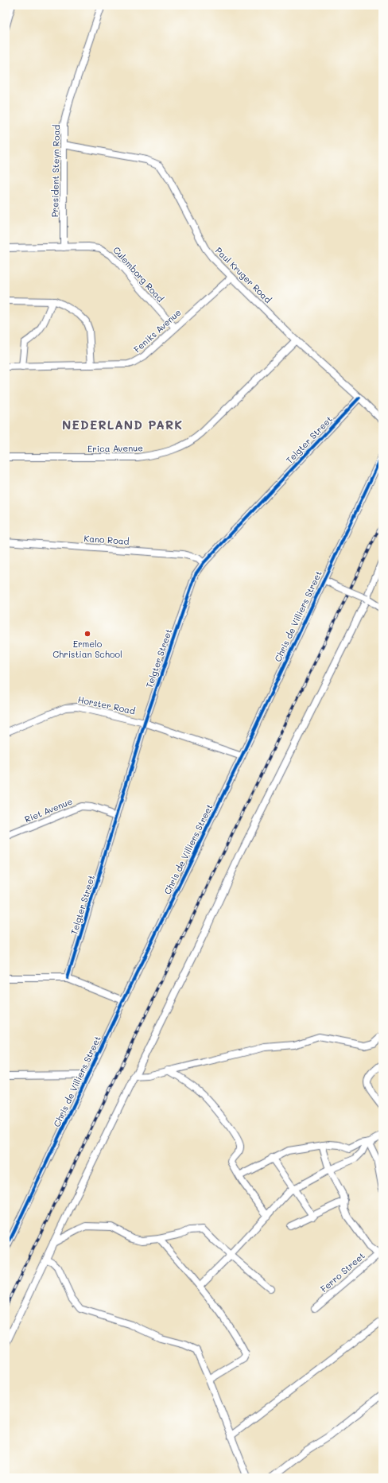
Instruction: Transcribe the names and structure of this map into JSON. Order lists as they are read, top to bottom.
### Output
{
  "streets": {
    "street": [
      "President Steyn Road",
      "Culemborg Road",
      "Paul Kruger Road",
      "Feniks Avenue",
      "Telgter Street",
      "Erica Avenue",
      "Kano Road",
      "Chris de Villiers Street",
      "Horster Road",
      "Riet Avenue",
      "Ferro Street"
    ]
  },
  "crossings": [
    ["President Steyn Road", "Culemborg Road"],
    ["President Steyn Road", "Paul Kruger Road"],
    ["Culemborg Road", "Feniks Avenue"],
    ["Paul Kruger Road", "Feniks Avenue"],
    ["Paul Kruger Road", "Telgter Street"],
    ["Paul Kruger Road", "Erica Avenue"],
    ["Telgter Street", "Kano Road"],
    ["Telgter Street", "Horster Road"],
    ["Telgter Street", "Riet Avenue"],
    ["Chris de Villiers Street", "Horster Road"]
  ],
  "districts": ["NEDERLAND PARK"],
  "places": ["Ermelo Christian School"]
}
